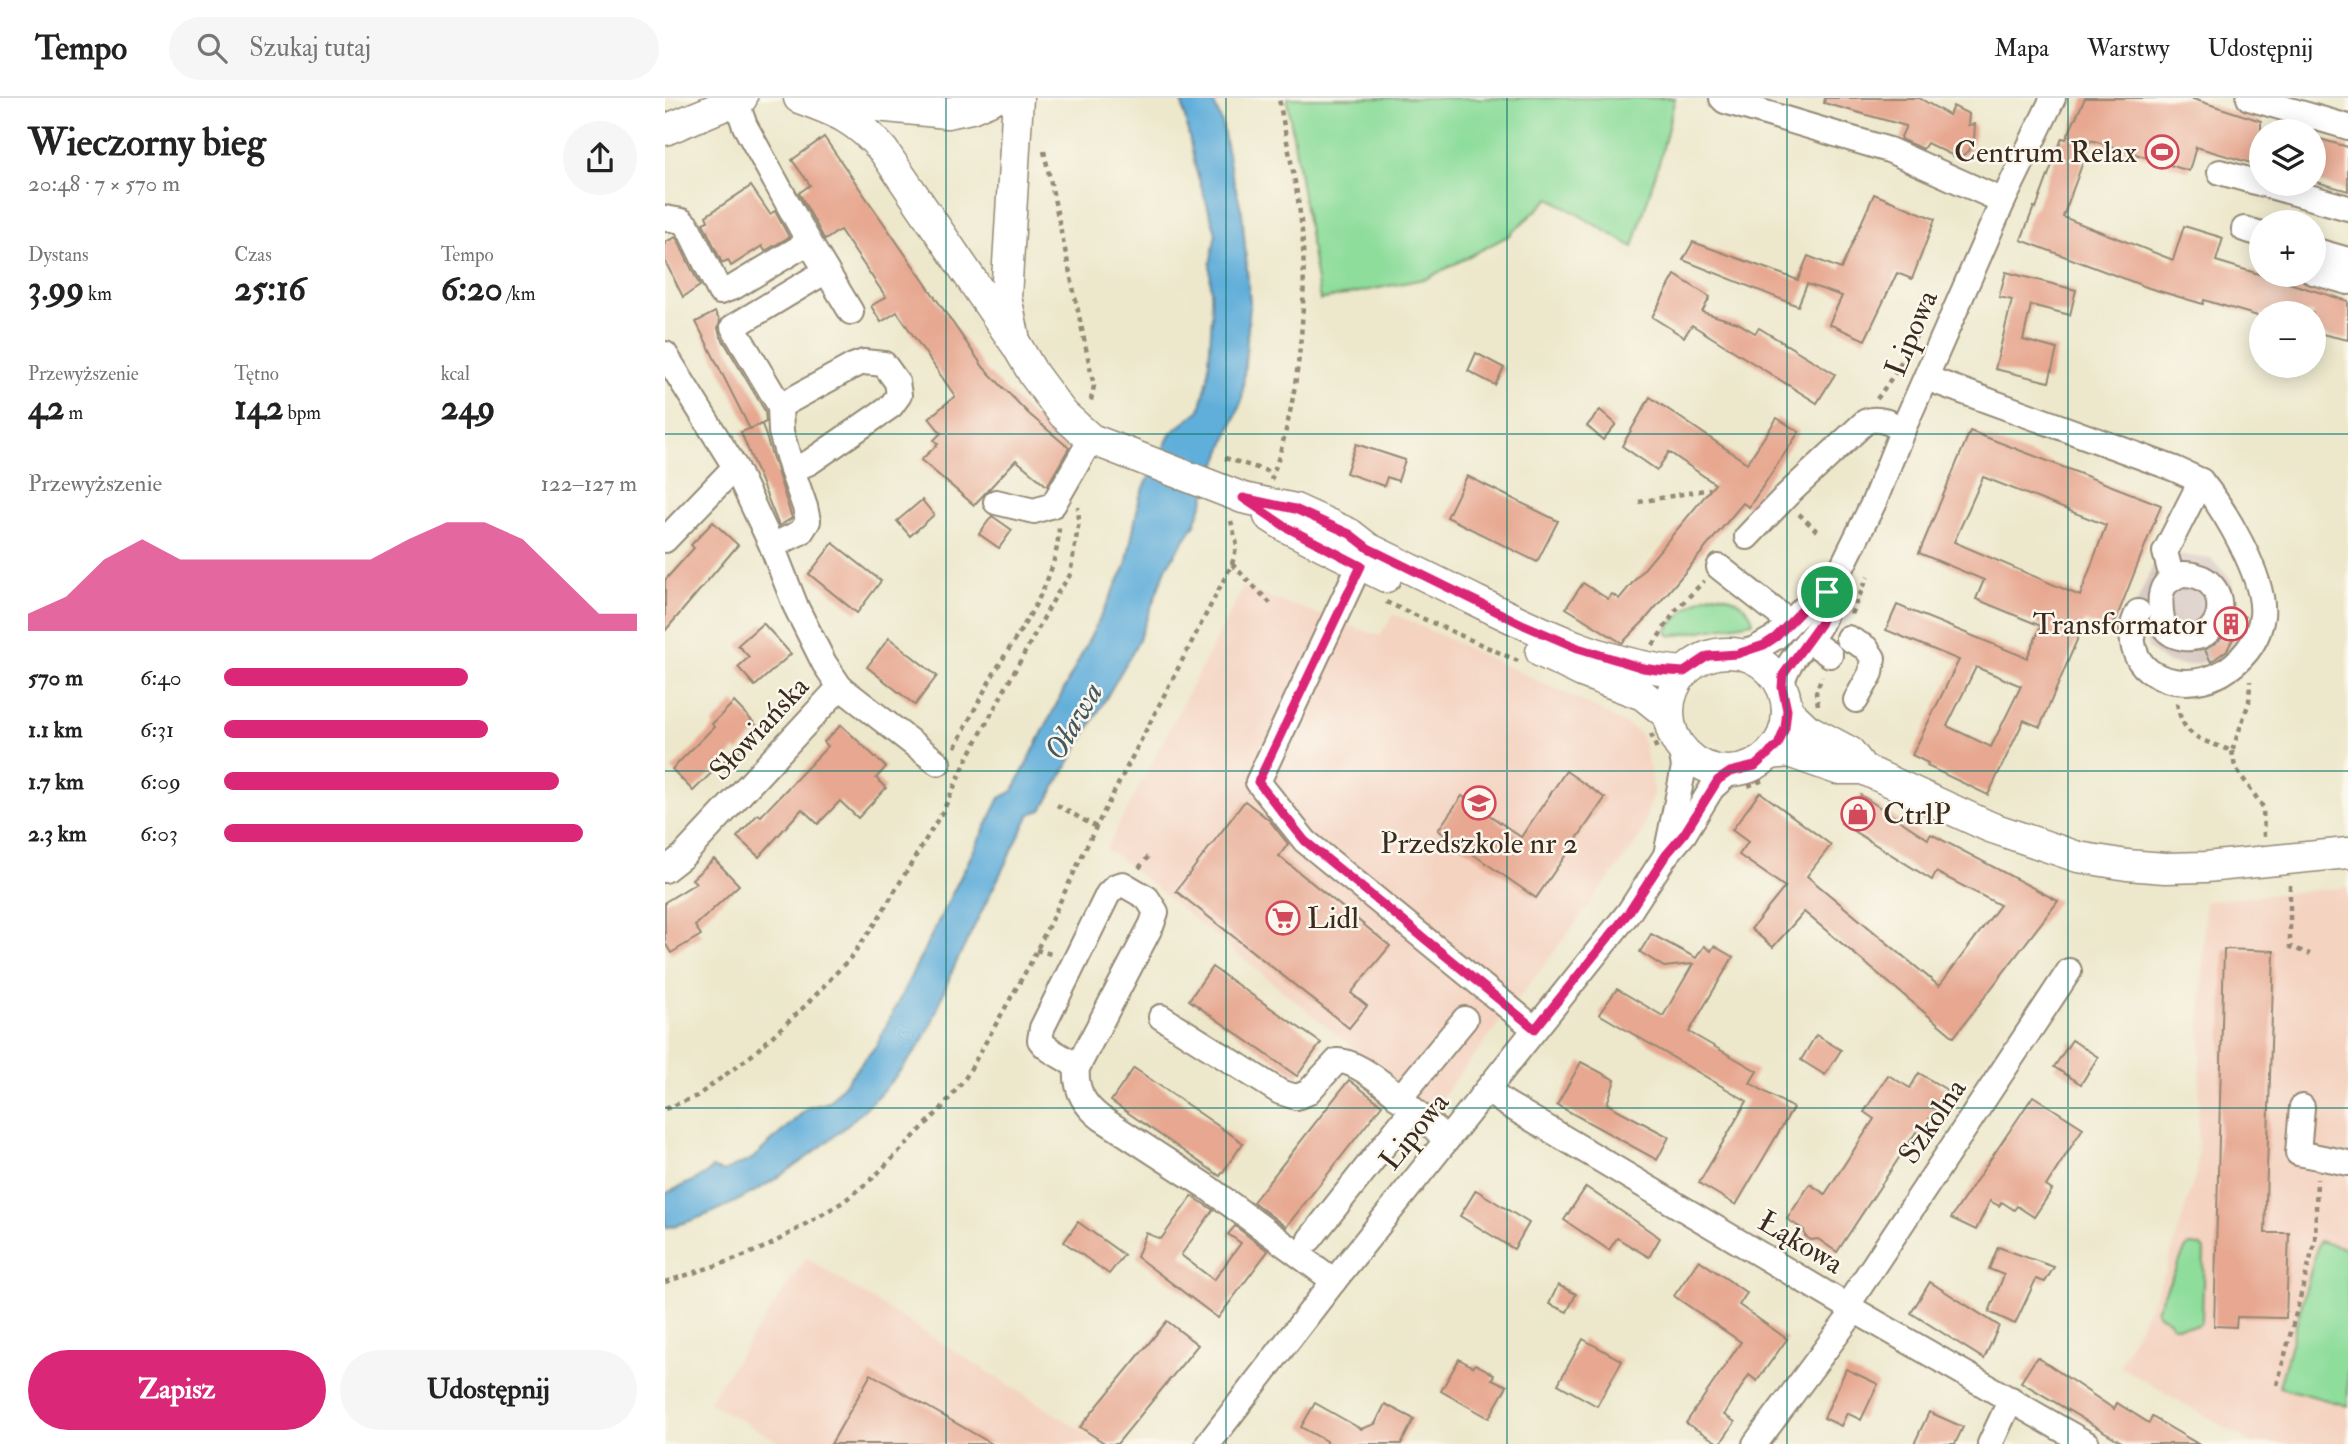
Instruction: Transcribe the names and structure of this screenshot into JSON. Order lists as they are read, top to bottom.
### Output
{
  "streets": {
    "street": [
      "Lipowa",
      "Słowiańska",
      "Szkolna",
      "Łąkowa"
    ]
  },
  "crossings": [
    ["Lipowa", "Łąkowa"],
    ["Szkolna", "Łąkowa"]
  ],
  "water": ["Oława"],
  "places": {
    "sports": ["Centrum Relax"],
    "building": ["Transformator"],
    "school or university": ["Przedszkole nr 2"],
    "shop": ["CtrlP"],
    "supermarket": ["Lidl"]
  },
  "page": {
    "header": "Tempo",
    "search": "Szukaj tutaj",
    "nav": ["Mapa", "Warstwy", "Udostępnij"],
    "heading": ["Wieczorny bieg", "20:48 · 7 × 570 m"],
    "map_buttons": ["+", "−"],
    "stats": [
      ["Dystans", "3.99 km"],
      ["Czas", "25:16"],
      ["Tempo", "6:20 /km"],
      ["Przewyższenie", "42 m"],
      ["Tętno", "142 bpm"],
      ["kcal", "249"]
    ],
    "chart": ["Przewyższenie", "122–127 m"],
    "list": [
      {
        "name": "570 m",
        "note": "6:40"
      },
      {
        "name": "1.1 km",
        "note": "6:31"
      },
      {
        "name": "1.7 km",
        "note": "6:09"
      },
      {
        "name": "2.3 km",
        "note": "6:03"
      }
    ],
    "buttons": ["Zapisz", "Udostępnij"]
  }
}
